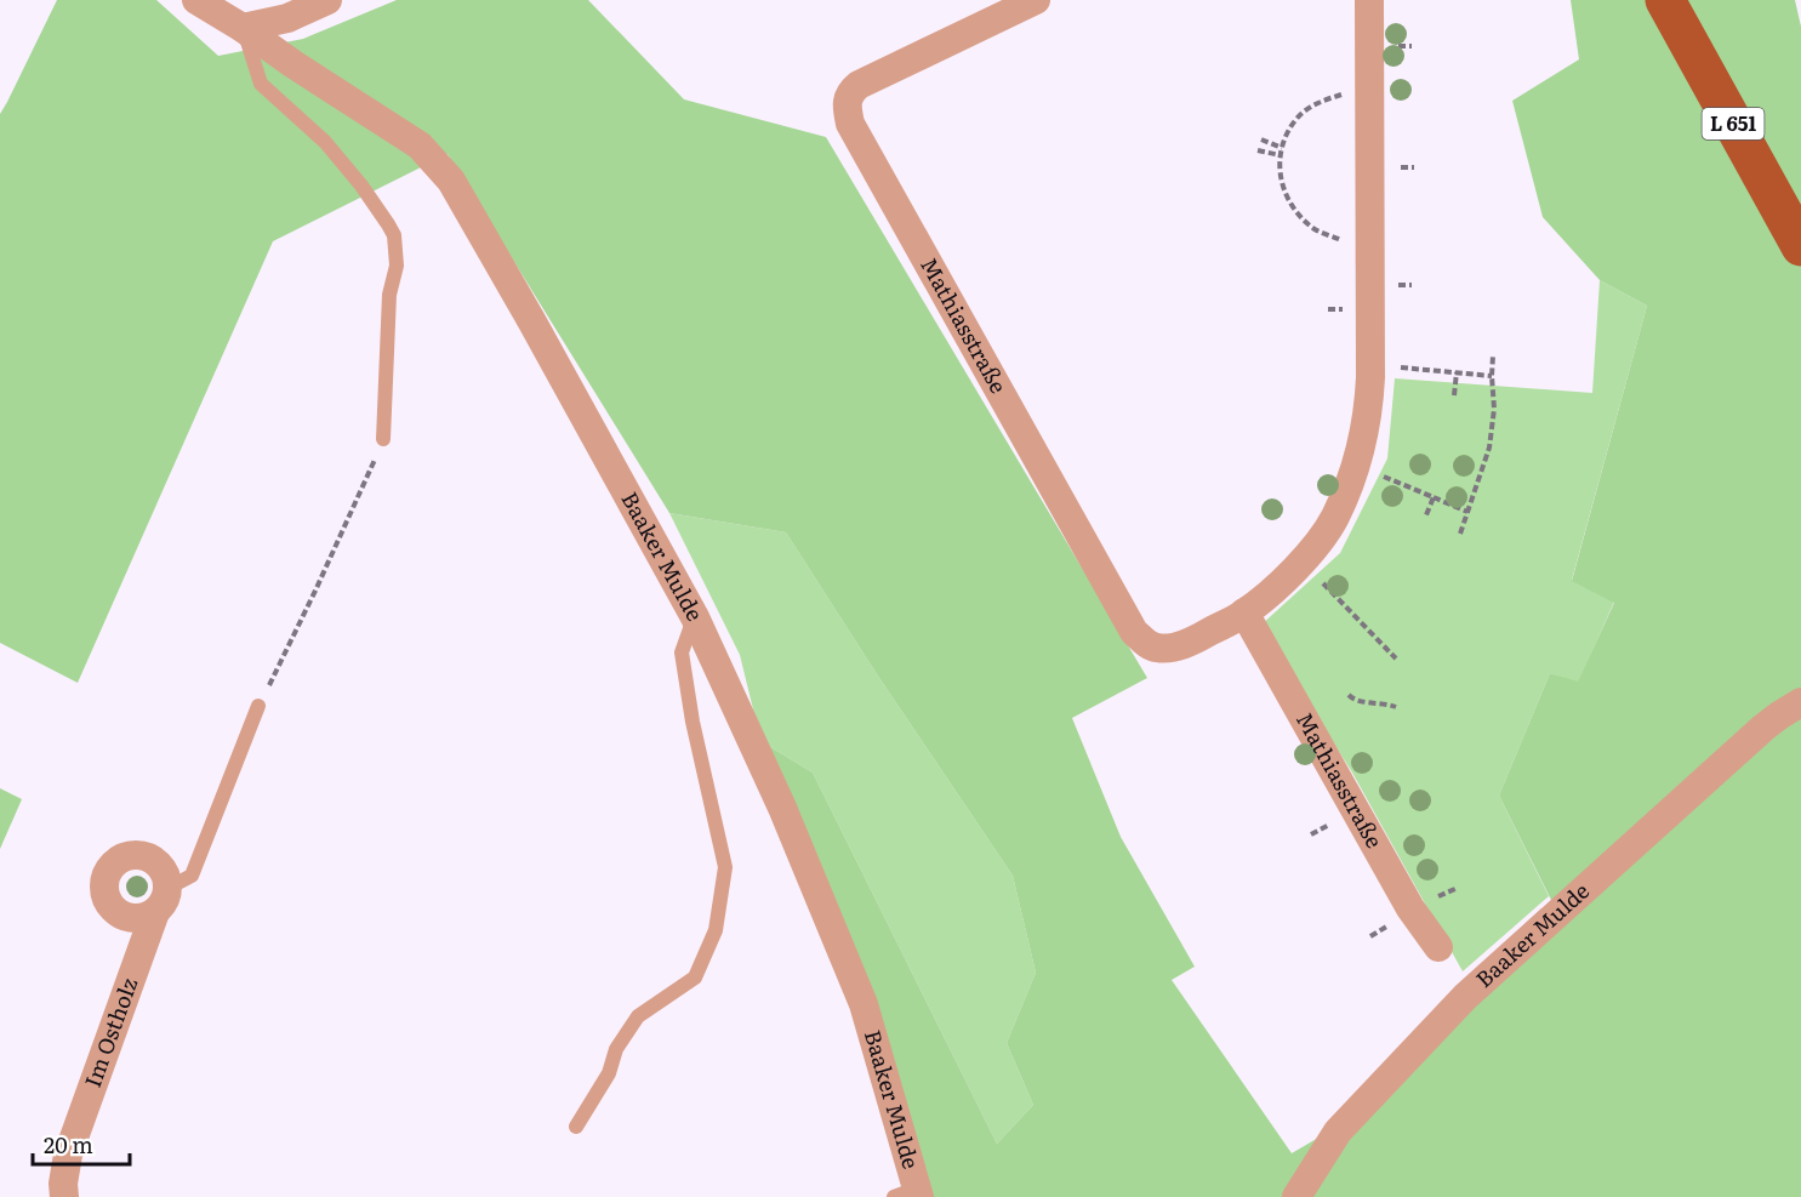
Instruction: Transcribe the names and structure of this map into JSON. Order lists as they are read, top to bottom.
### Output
{
  "streets": {
    "main road": ["L 651"],
    "street": ["Mathiasstraße", "Baaker Mulde", "Im Ostholz"]
  },
  "scale_bar": "20 m"
}
